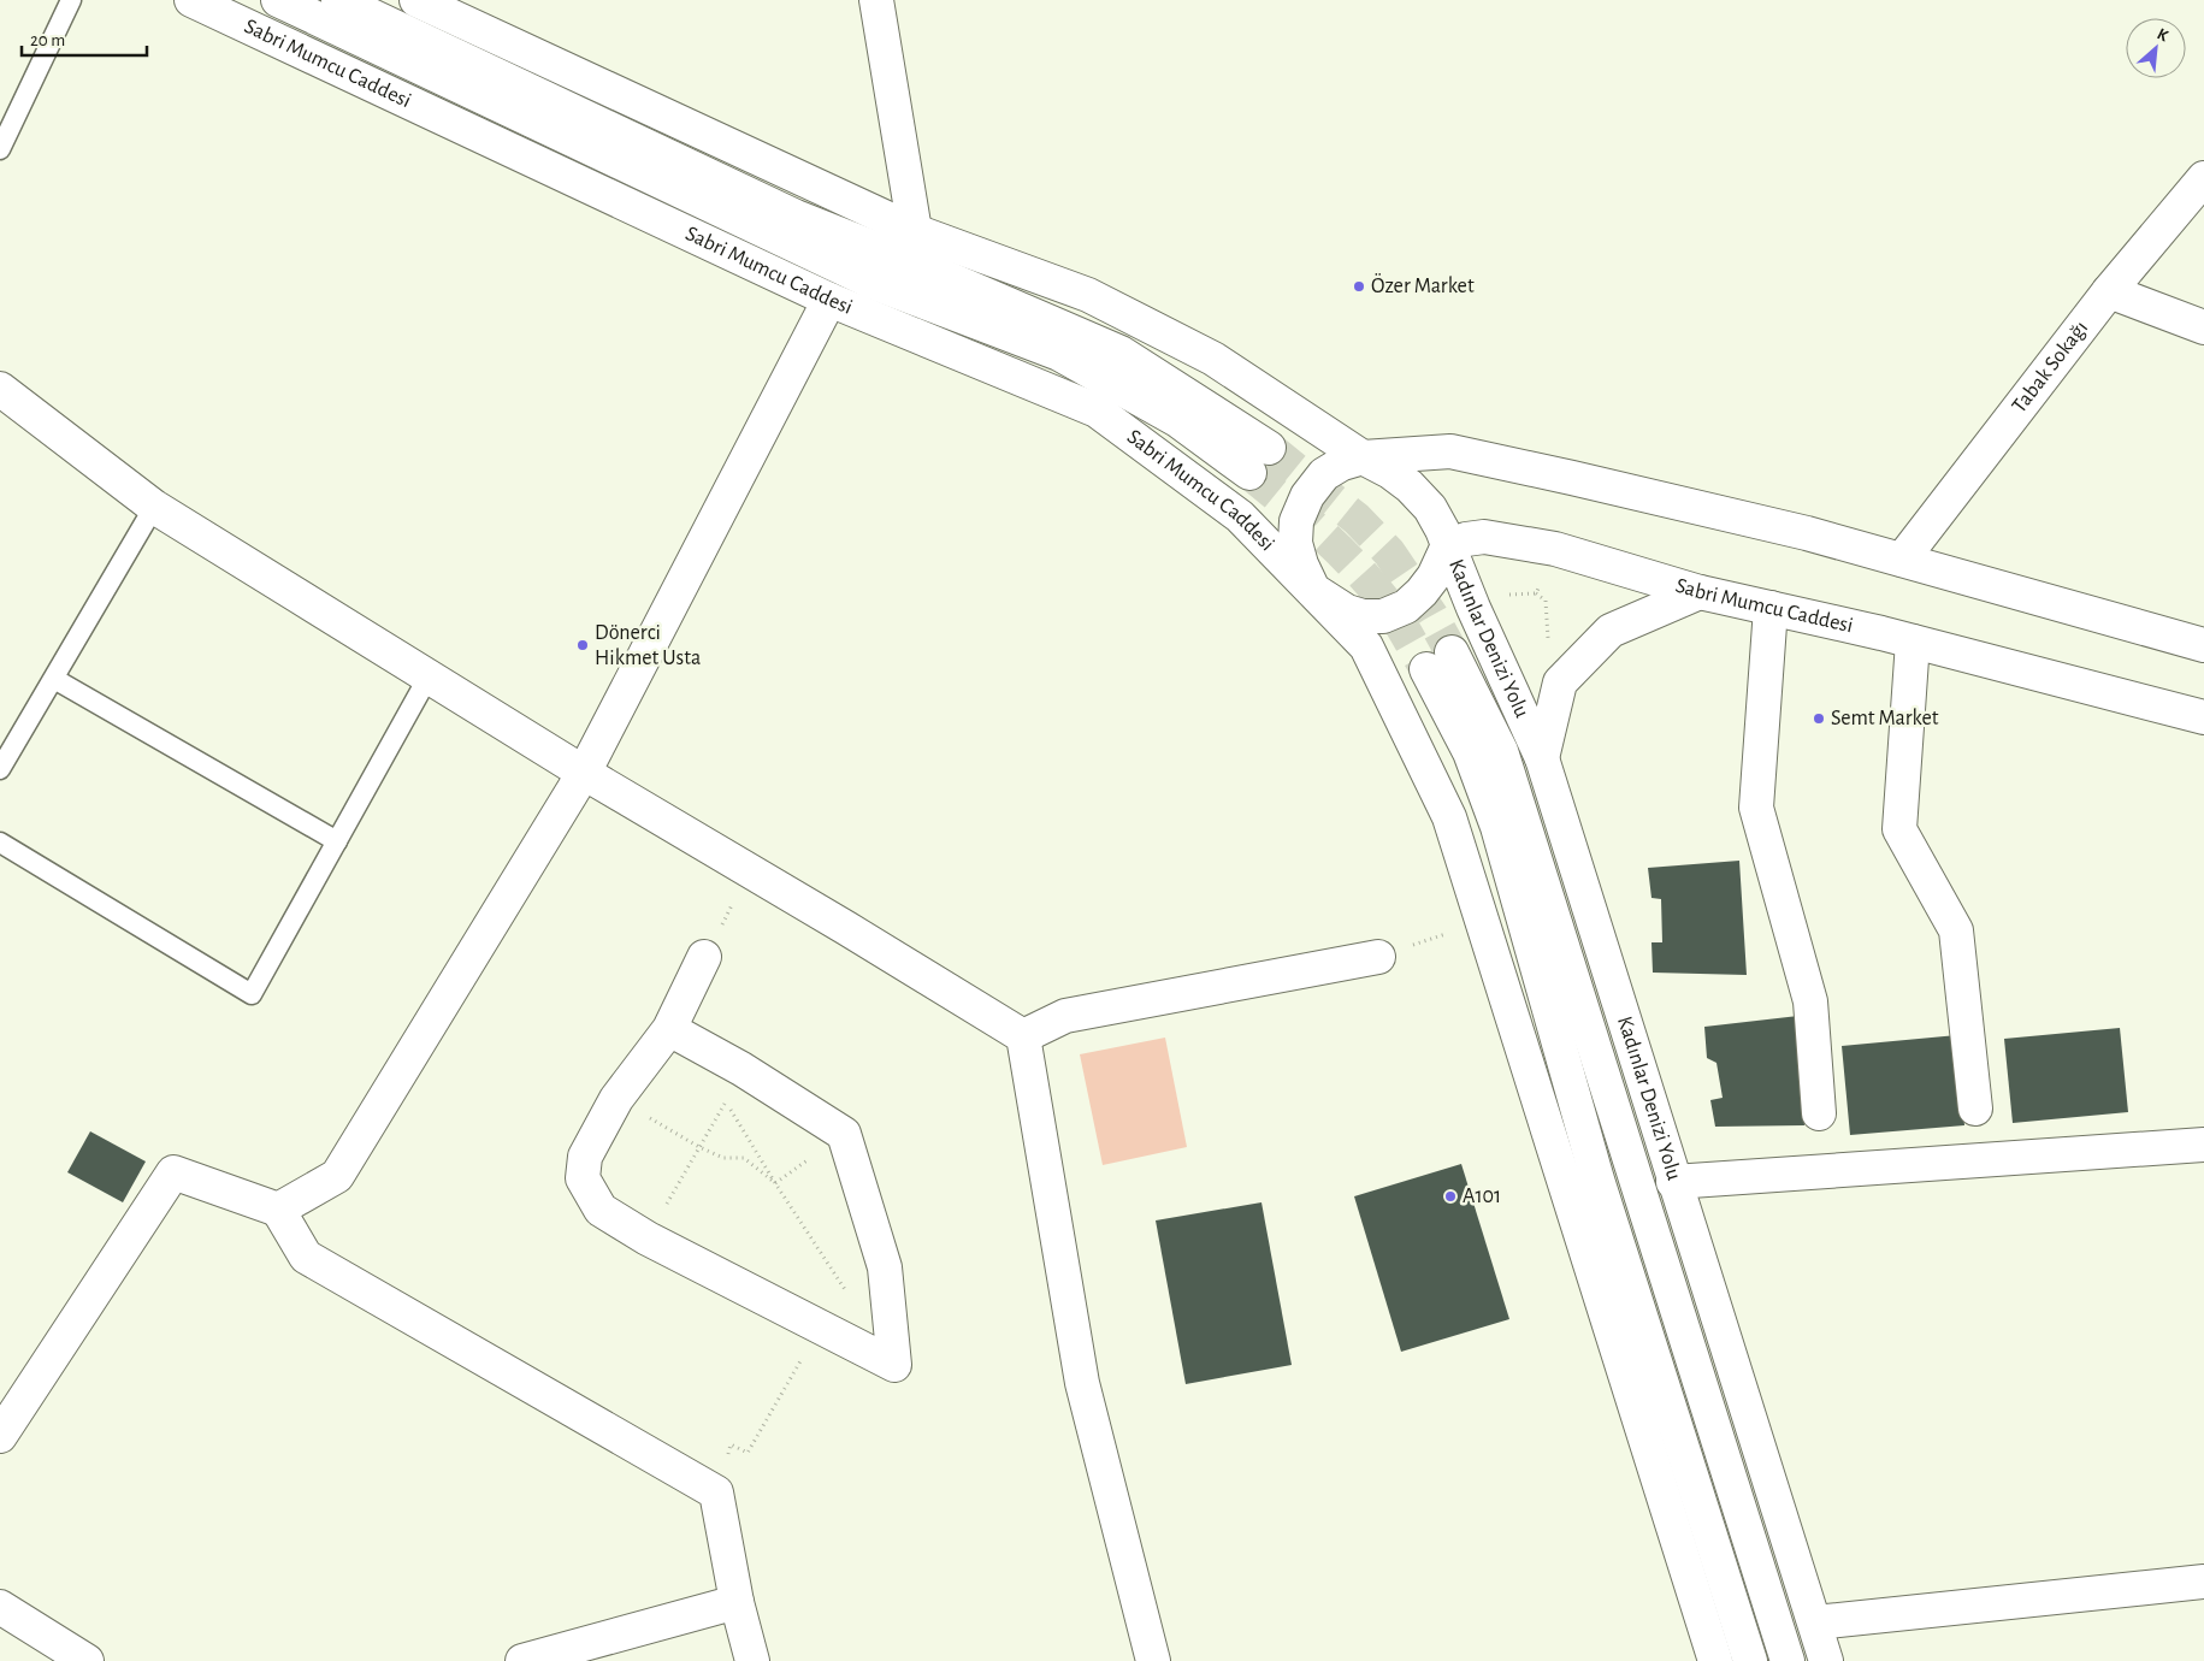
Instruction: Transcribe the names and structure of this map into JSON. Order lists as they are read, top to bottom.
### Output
{
  "streets": {
    "main road": ["Sabri Mumcu Caddesi", "Tabak Sokağı", "Kadınlar Denizi Yolu"]
  },
  "crossings": [
    ["Sabri Mumcu Caddesi", "Kadınlar Denizi Yolu"]
  ],
  "places": [
    "Özer Market",
    "Dönerci Hikmet Usta",
    "Semt Market",
    "A101"
  ],
  "scale_bar": "20 m",
  "north": "top right"
}
